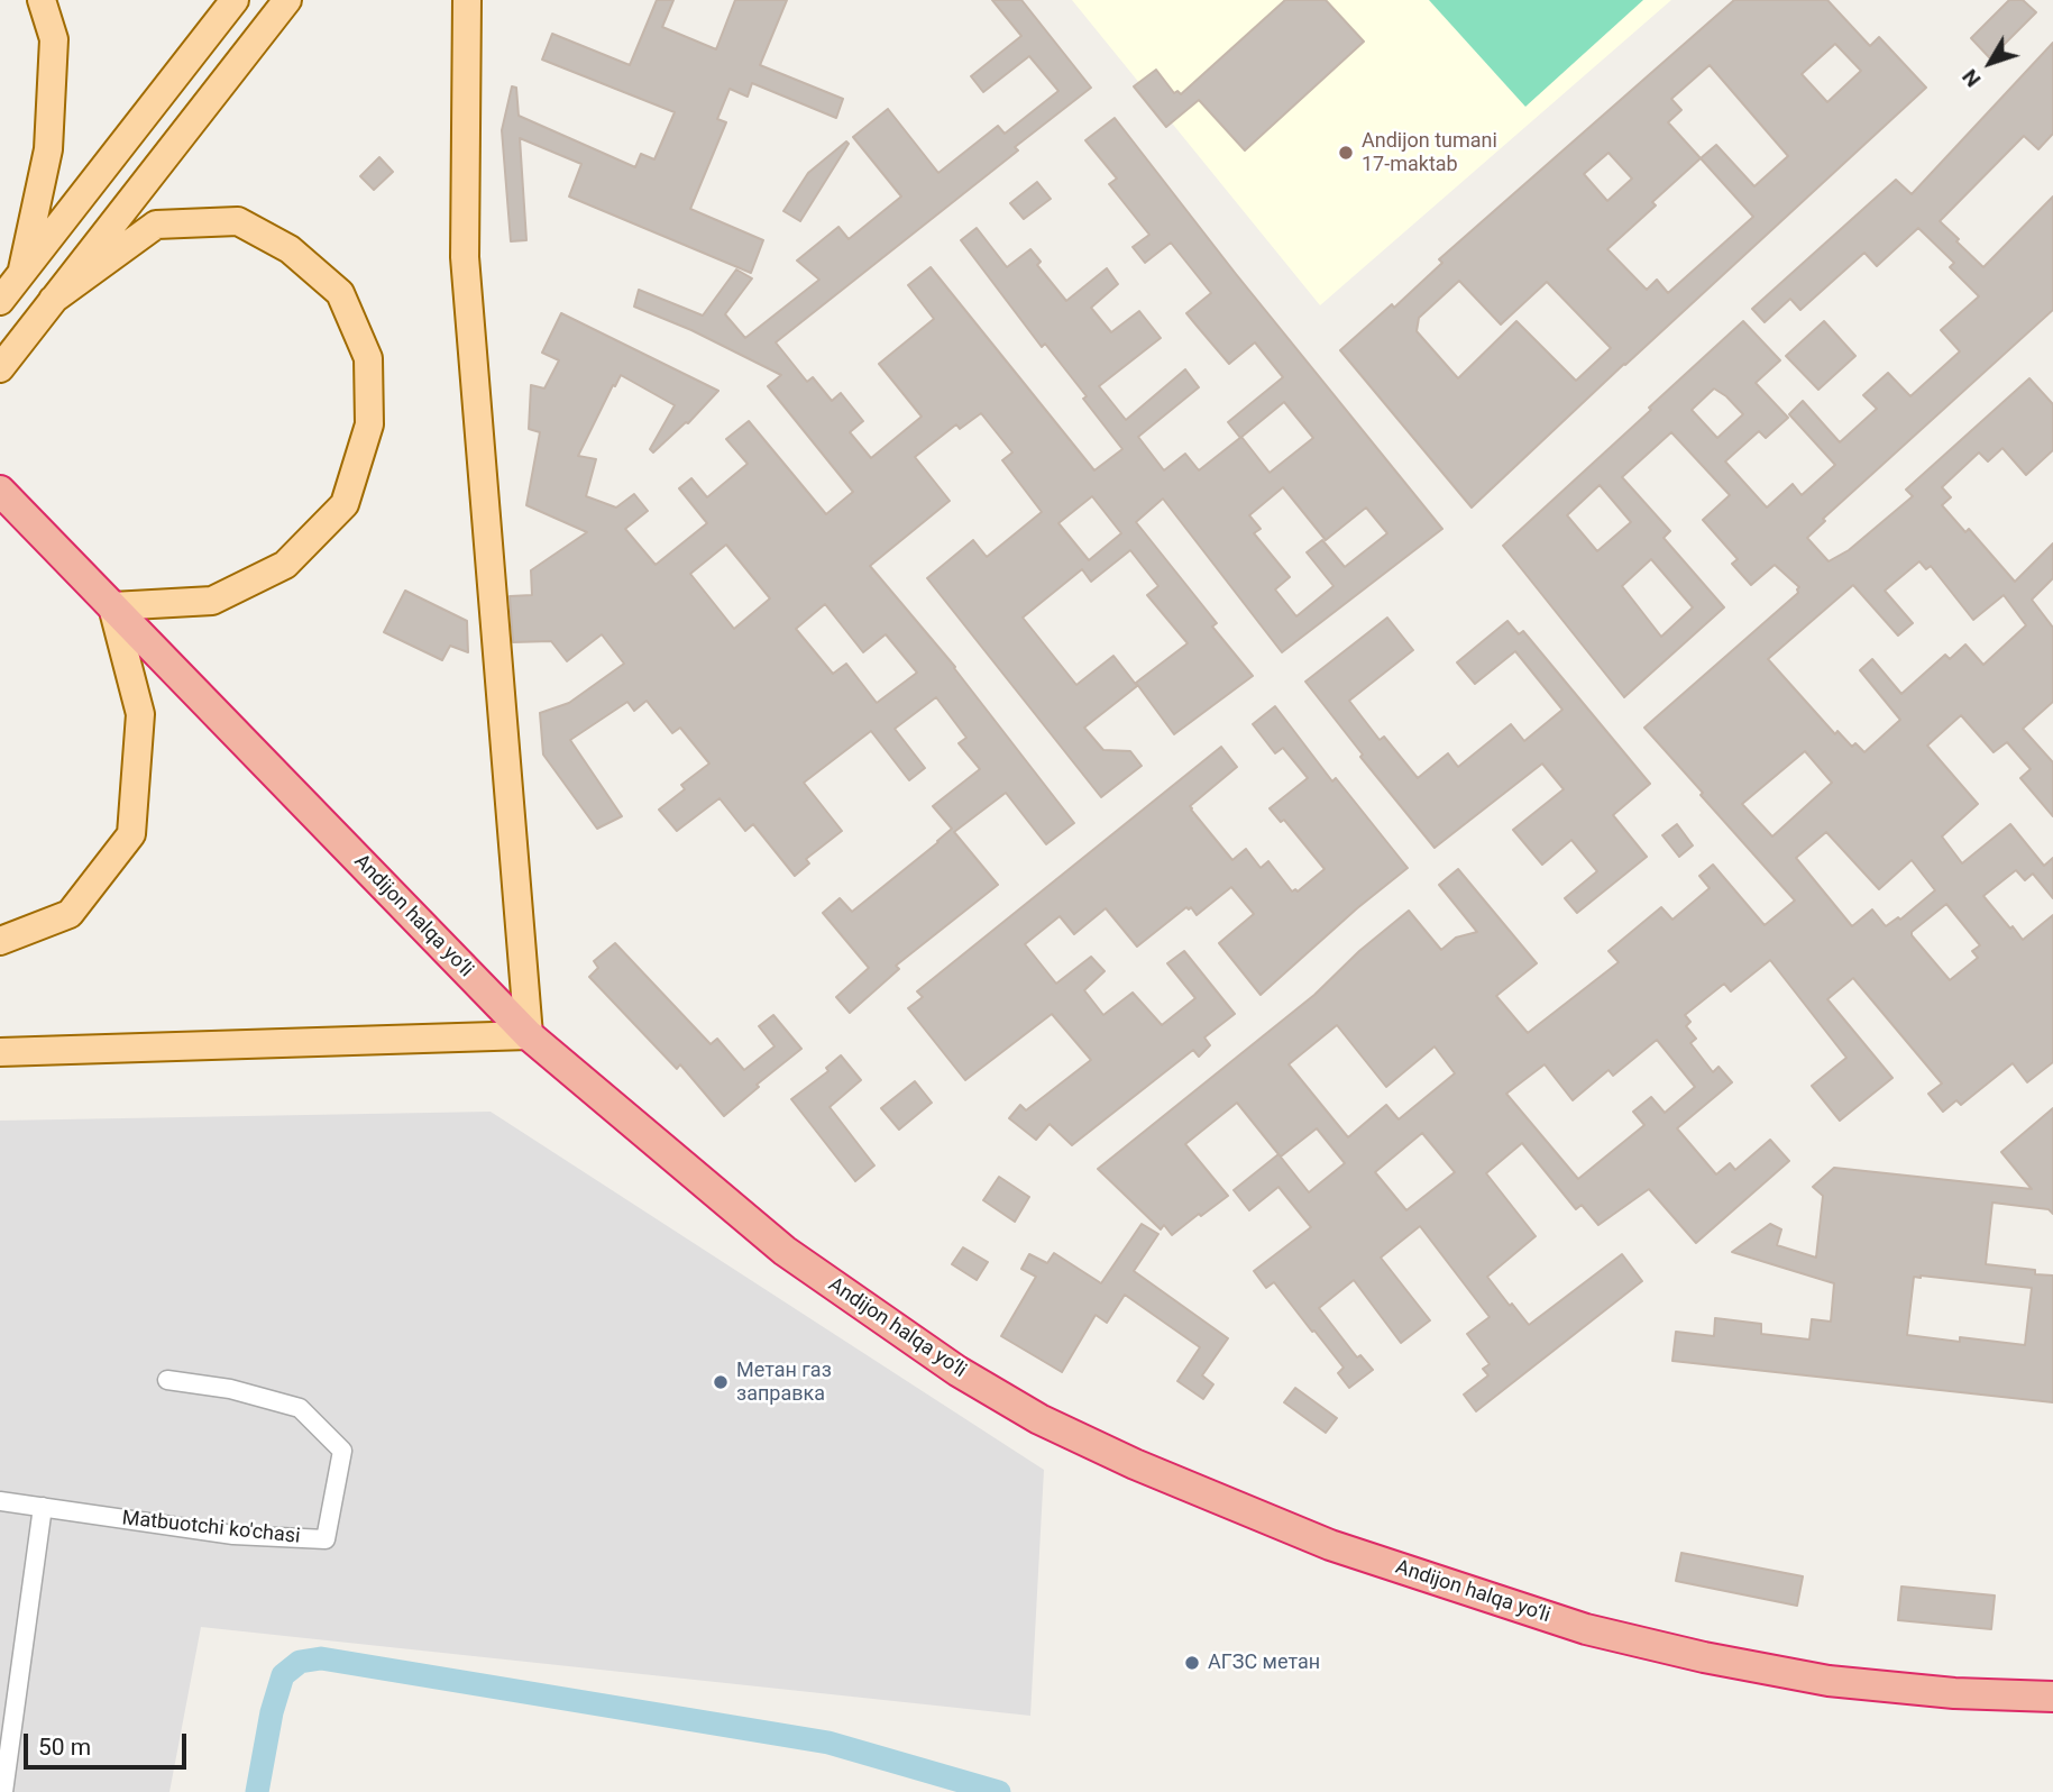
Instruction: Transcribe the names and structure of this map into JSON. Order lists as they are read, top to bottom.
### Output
{
  "streets": {
    "highway": ["Andijon halqa yo‘li"],
    "street": ["Matbuotchi ko'chasi"]
  },
  "places": ["Andijon tumani 17-maktab", "Метан газ заправка", "АГЗС метан"],
  "scale_bar": "50 m",
  "north": "bottom left"
}
